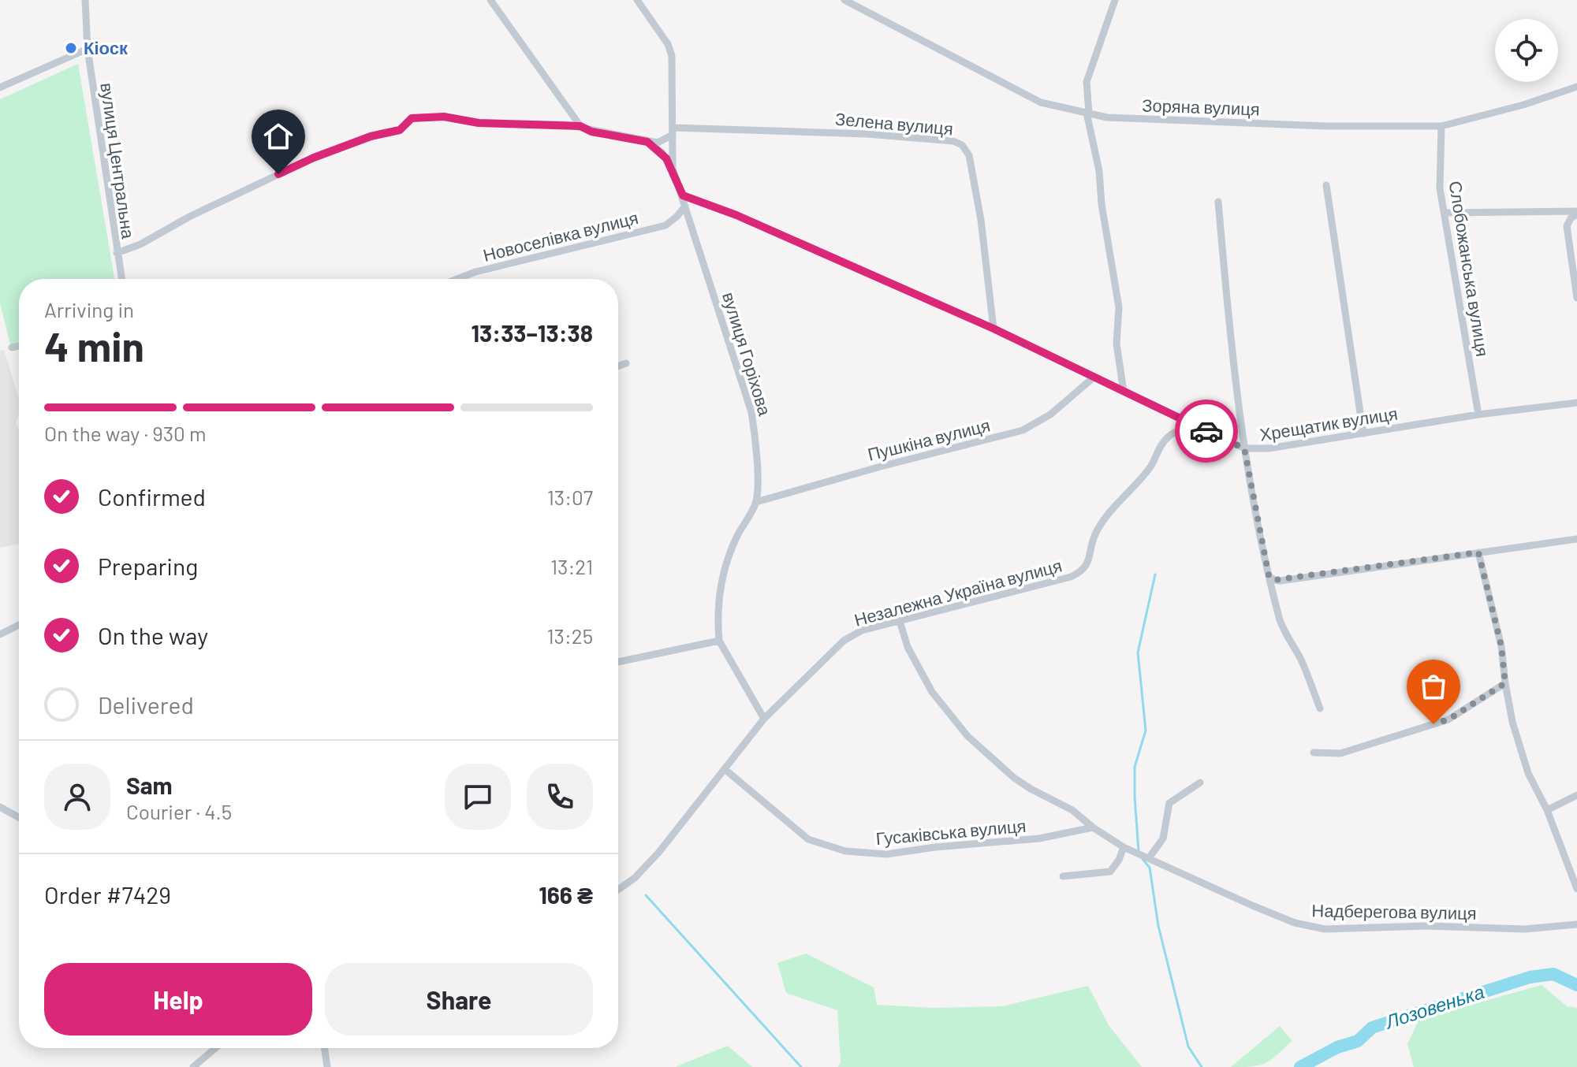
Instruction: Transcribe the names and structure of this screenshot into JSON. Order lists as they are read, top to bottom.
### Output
{
  "streets": {
    "street": [
      "Зоряна вулиця",
      "Зелена вулиця",
      "вулиця Центральна",
      "Новоселівка вулиця",
      "Слобожанська вулиця",
      "вулиця Горіхова",
      "Хрещатик вулиця",
      "Пушкіна вулиця",
      "Незалежна Україна вулиця",
      "Гусаківська вулиця",
      "Надберегова вулиця"
    ]
  },
  "crossings": [
    ["Зоряна вулиця", "Слобожанська вулиця"],
    ["Зелена вулиця", "вулиця Горіхова"],
    ["Зелена вулиця", "Хрещатик вулиця"],
    ["Новоселівка вулиця", "вулиця Горіхова"],
    ["Слобожанська вулиця", "Хрещатик вулиця"],
    ["вулиця Горіхова", "Хрещатик вулиця"],
    ["вулиця Горіхова", "Пушкіна вулиця"],
    ["Хрещатик вулиця", "Пушкіна вулиця"],
    ["Хрещатик вулиця", "Незалежна Україна вулиця"],
    ["Незалежна Україна вулиця", "Гусаківська вулиця"],
    ["Незалежна Україна вулиця", "Надберегова вулиця"],
    ["Гусаківська вулиця", "Надберегова вулиця"]
  ],
  "water": ["Лозовенька"],
  "places": ["Кіоск"],
  "page": {
    "heading": ["4 min", "Arriving in", "13:33–13:38"],
    "panel": [
      "Sam",
      "Courier · 4.5",
      "Order #7429",
      "166 ₴"
    ],
    "bar": "On the way · 930 m",
    "list": [
      ["Confirmed", "13:07"],
      ["Preparing", "13:21"],
      ["On the way", "13:25"],
      "Delivered"
    ],
    "buttons": ["Help", "Share"]
  }
}
